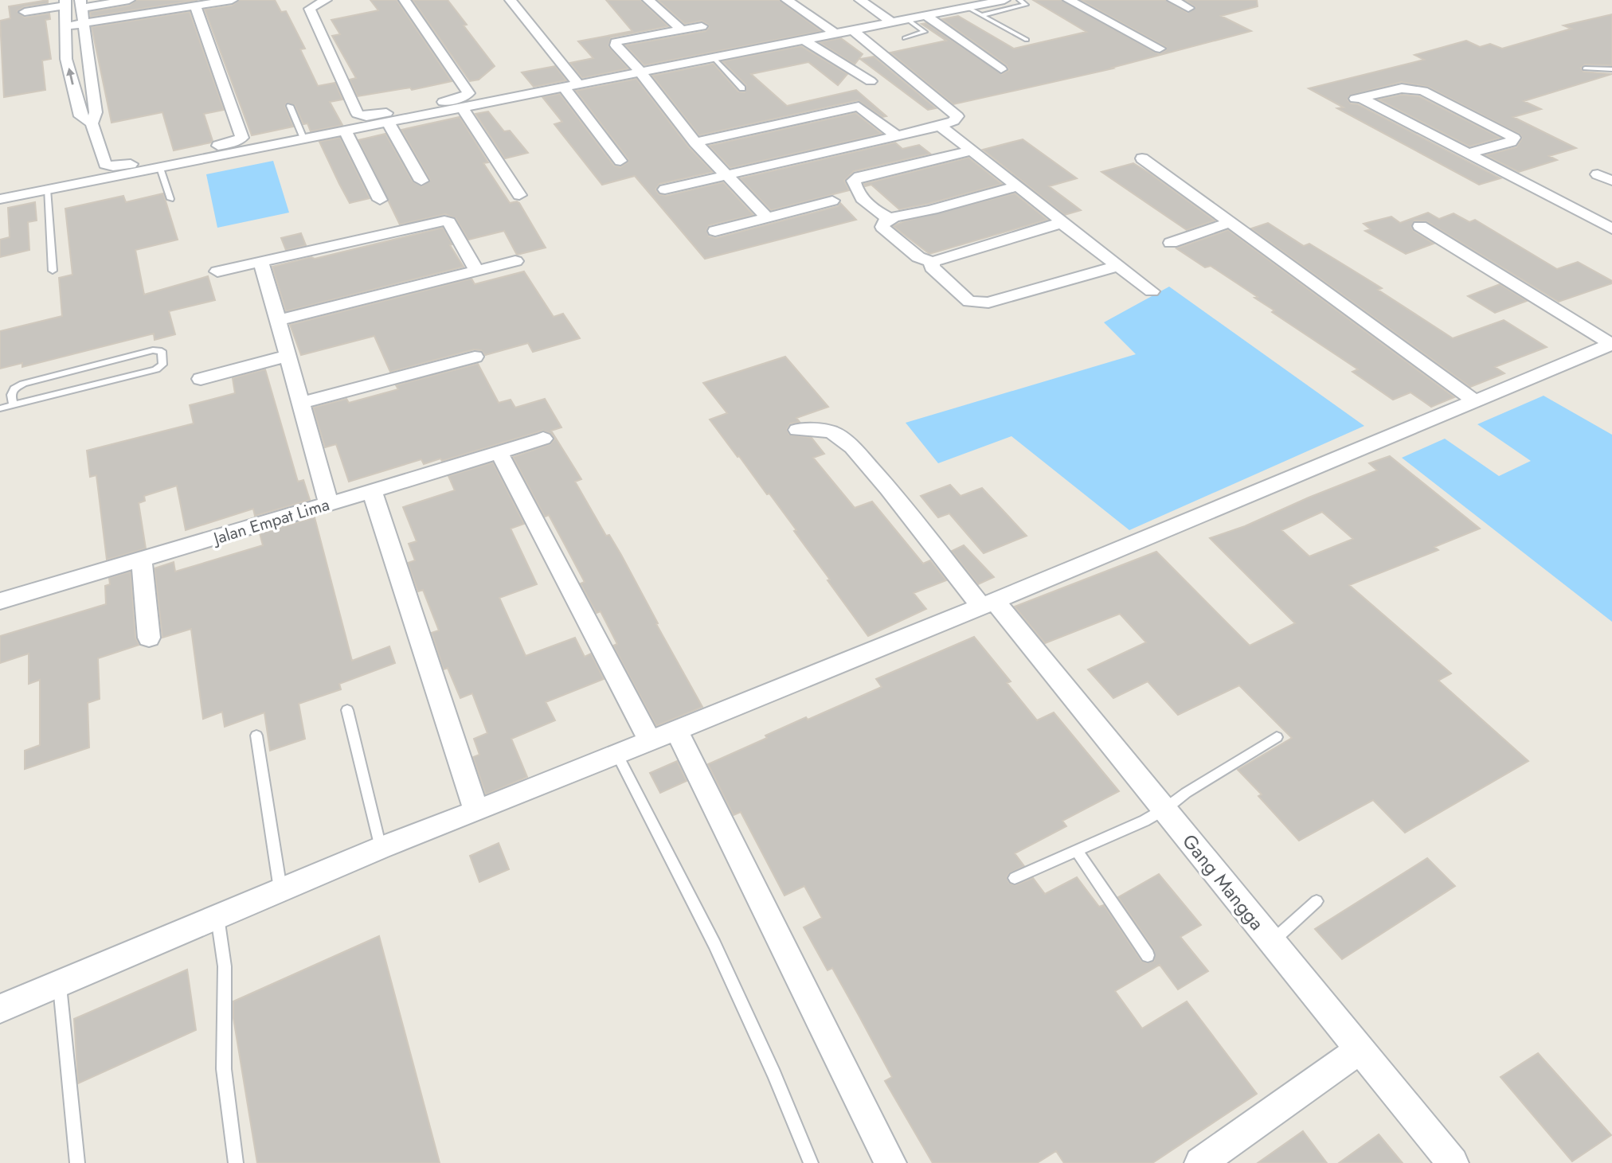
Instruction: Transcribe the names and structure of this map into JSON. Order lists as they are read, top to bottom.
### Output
{
  "streets": {
    "street": ["Jalan Empat Lima", "Gang Mangga"]
  }
}
